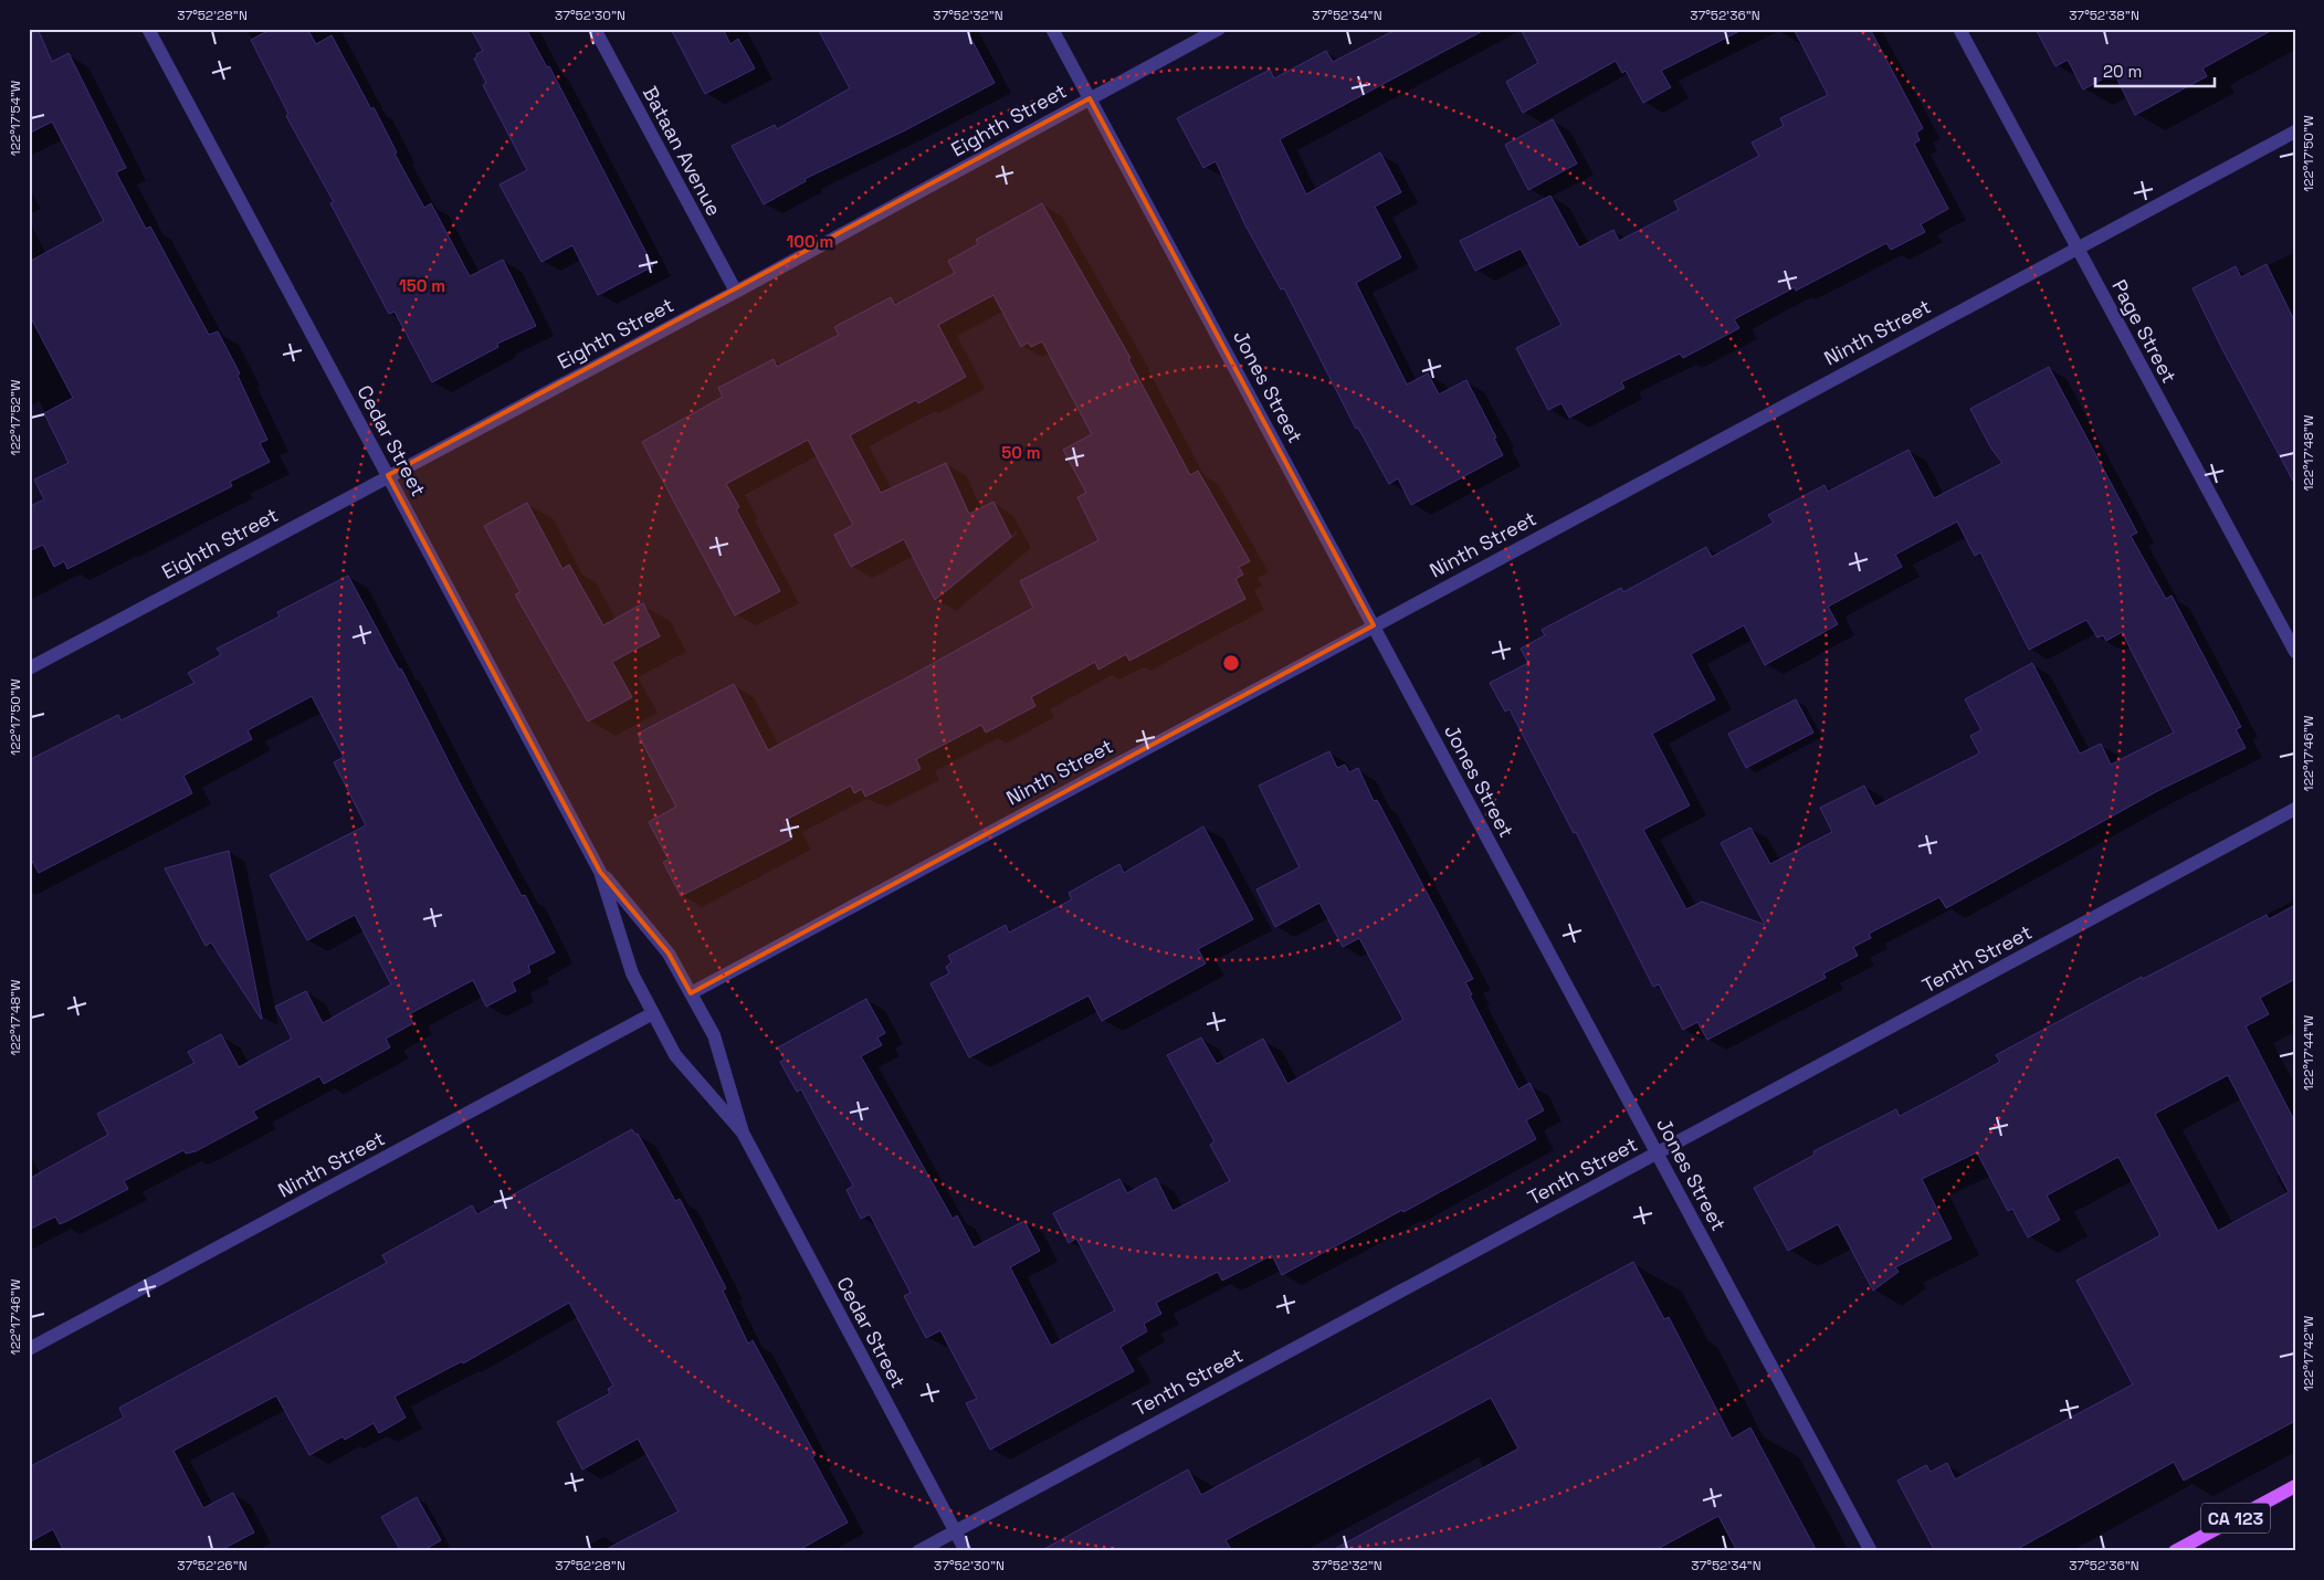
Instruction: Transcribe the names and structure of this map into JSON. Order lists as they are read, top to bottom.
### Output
{
  "streets": {
    "main road": ["CA 123"],
    "street": [
      "Eighth Street",
      "Bataan Avenue",
      "Page Street",
      "Ninth Street",
      "Jones Street",
      "Cedar Street",
      "Tenth Street"
    ]
  },
  "crossings": [
    ["Eighth Street", "Bataan Avenue"],
    ["Eighth Street", "Jones Street"],
    ["Eighth Street", "Cedar Street"],
    ["Page Street", "Ninth Street"],
    ["Ninth Street", "Jones Street"],
    ["Ninth Street", "Cedar Street"],
    ["Jones Street", "Tenth Street"],
    ["Cedar Street", "Tenth Street"]
  ],
  "scale_bar": "20 m",
  "coordinates": [
    "37°52'28\"N",
    "37°52'30\"N",
    "37°52'32\"N",
    "37°52'34\"N",
    "37°52'36\"N",
    "37°52'38\"N",
    "122°17'54\"W",
    "122°17'50\"W",
    "122°17'52\"W",
    "122°17'48\"W",
    "122°17'46\"W",
    "122°17'44\"W",
    "122°17'42\"W",
    "37°52'26\"N"
  ],
  "rings": ["100 m", "150 m", "50 m"]
}
